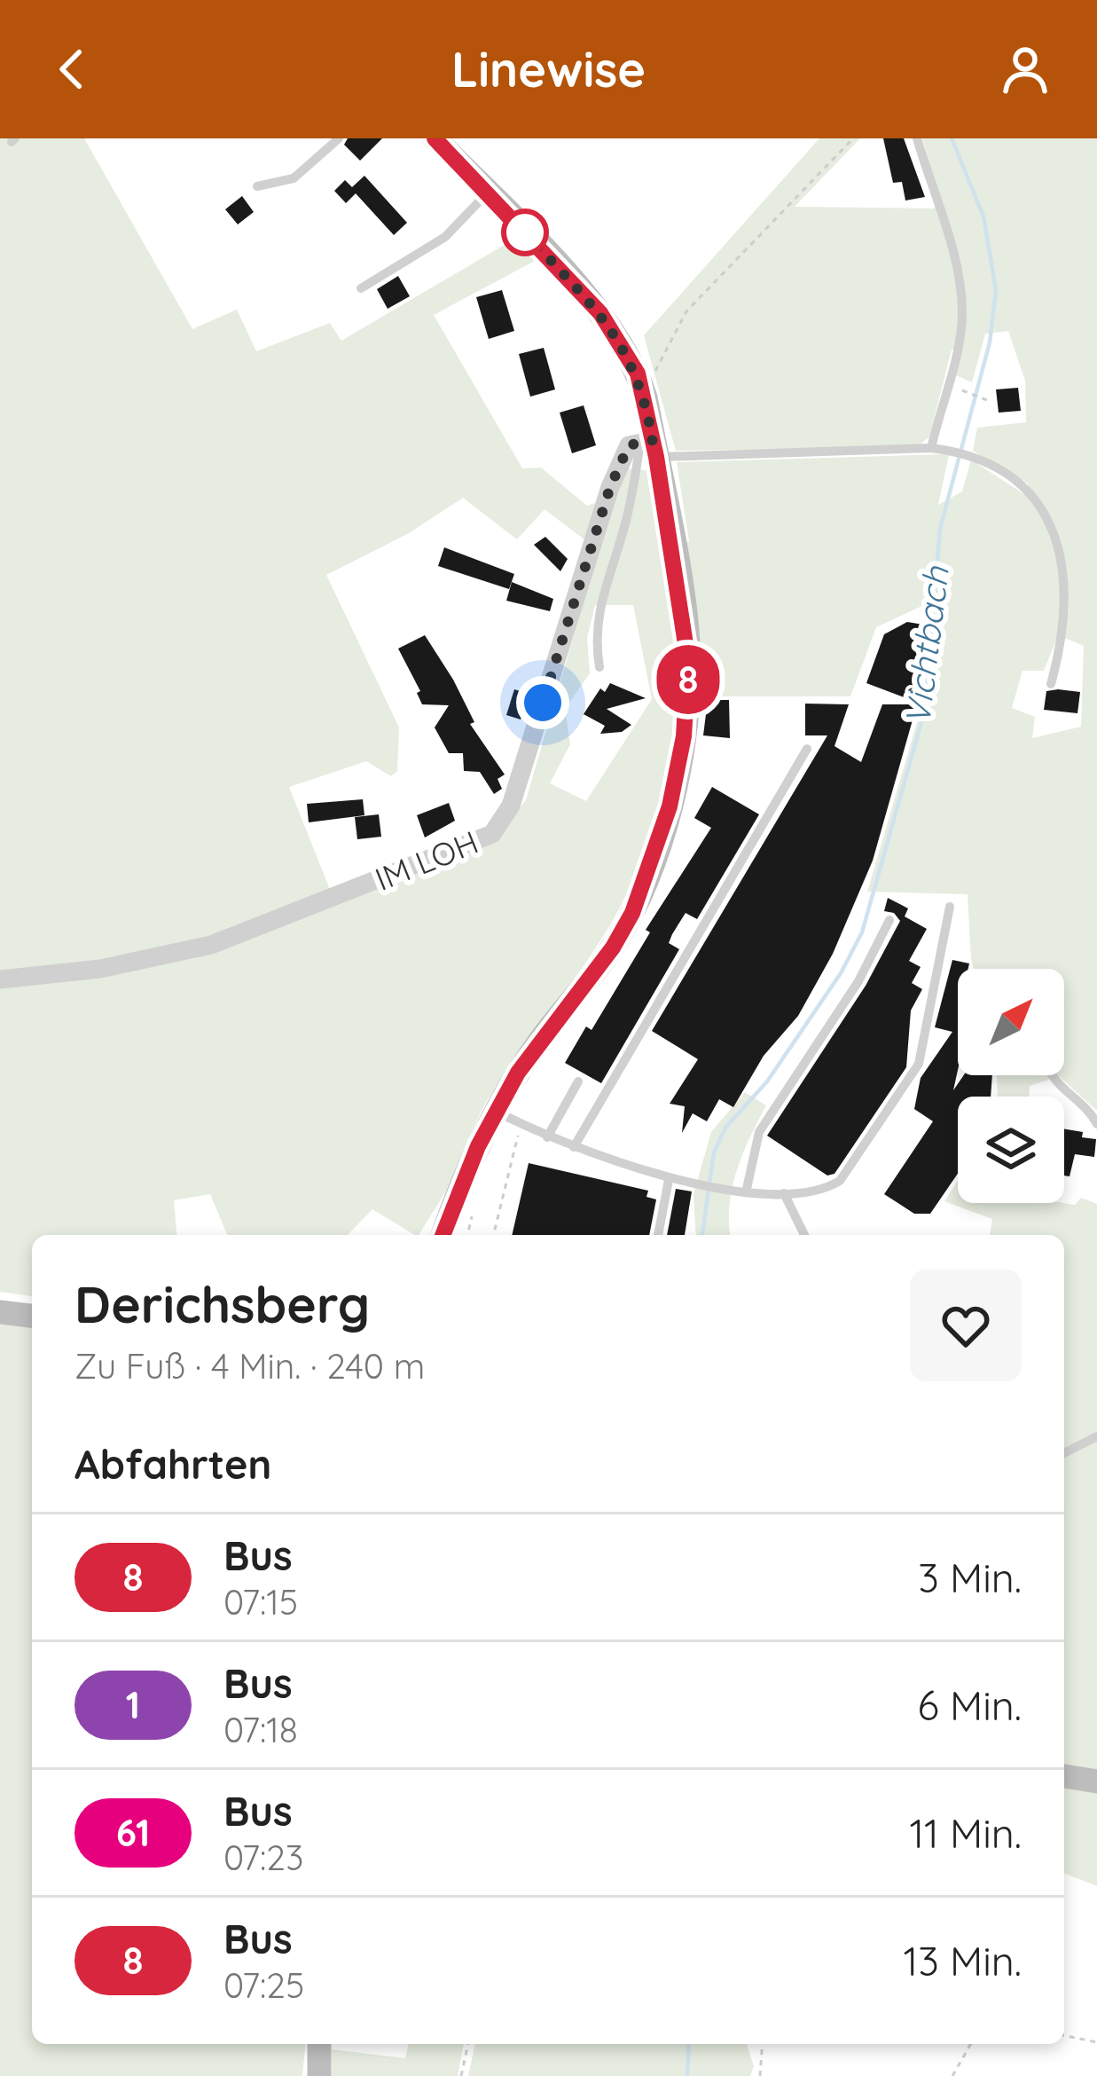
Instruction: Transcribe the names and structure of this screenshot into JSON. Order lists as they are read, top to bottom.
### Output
{
  "streets": {
    "street": ["IM LOH"]
  },
  "water": ["Vichtbach"],
  "lines": ["bus line 8"],
  "north": "top right",
  "page": {
    "header": "Linewise",
    "on_map": "8",
    "heading": [
      ["Derichsberg", "Zu Fuß · 4 Min. · 240 m"],
      "Abfahrten"
    ],
    "list": [
      {
        "mark": "8",
        "name": "Bus",
        "note": "07:15",
        "value": "3 Min."
      },
      {
        "mark": "1",
        "name": "Bus",
        "note": "07:18",
        "value": "6 Min."
      },
      {
        "mark": "61",
        "name": "Bus",
        "note": "07:23",
        "value": "11 Min."
      },
      {
        "mark": "8",
        "name": "Bus",
        "note": "07:25",
        "value": "13 Min."
      }
    ]
  }
}
